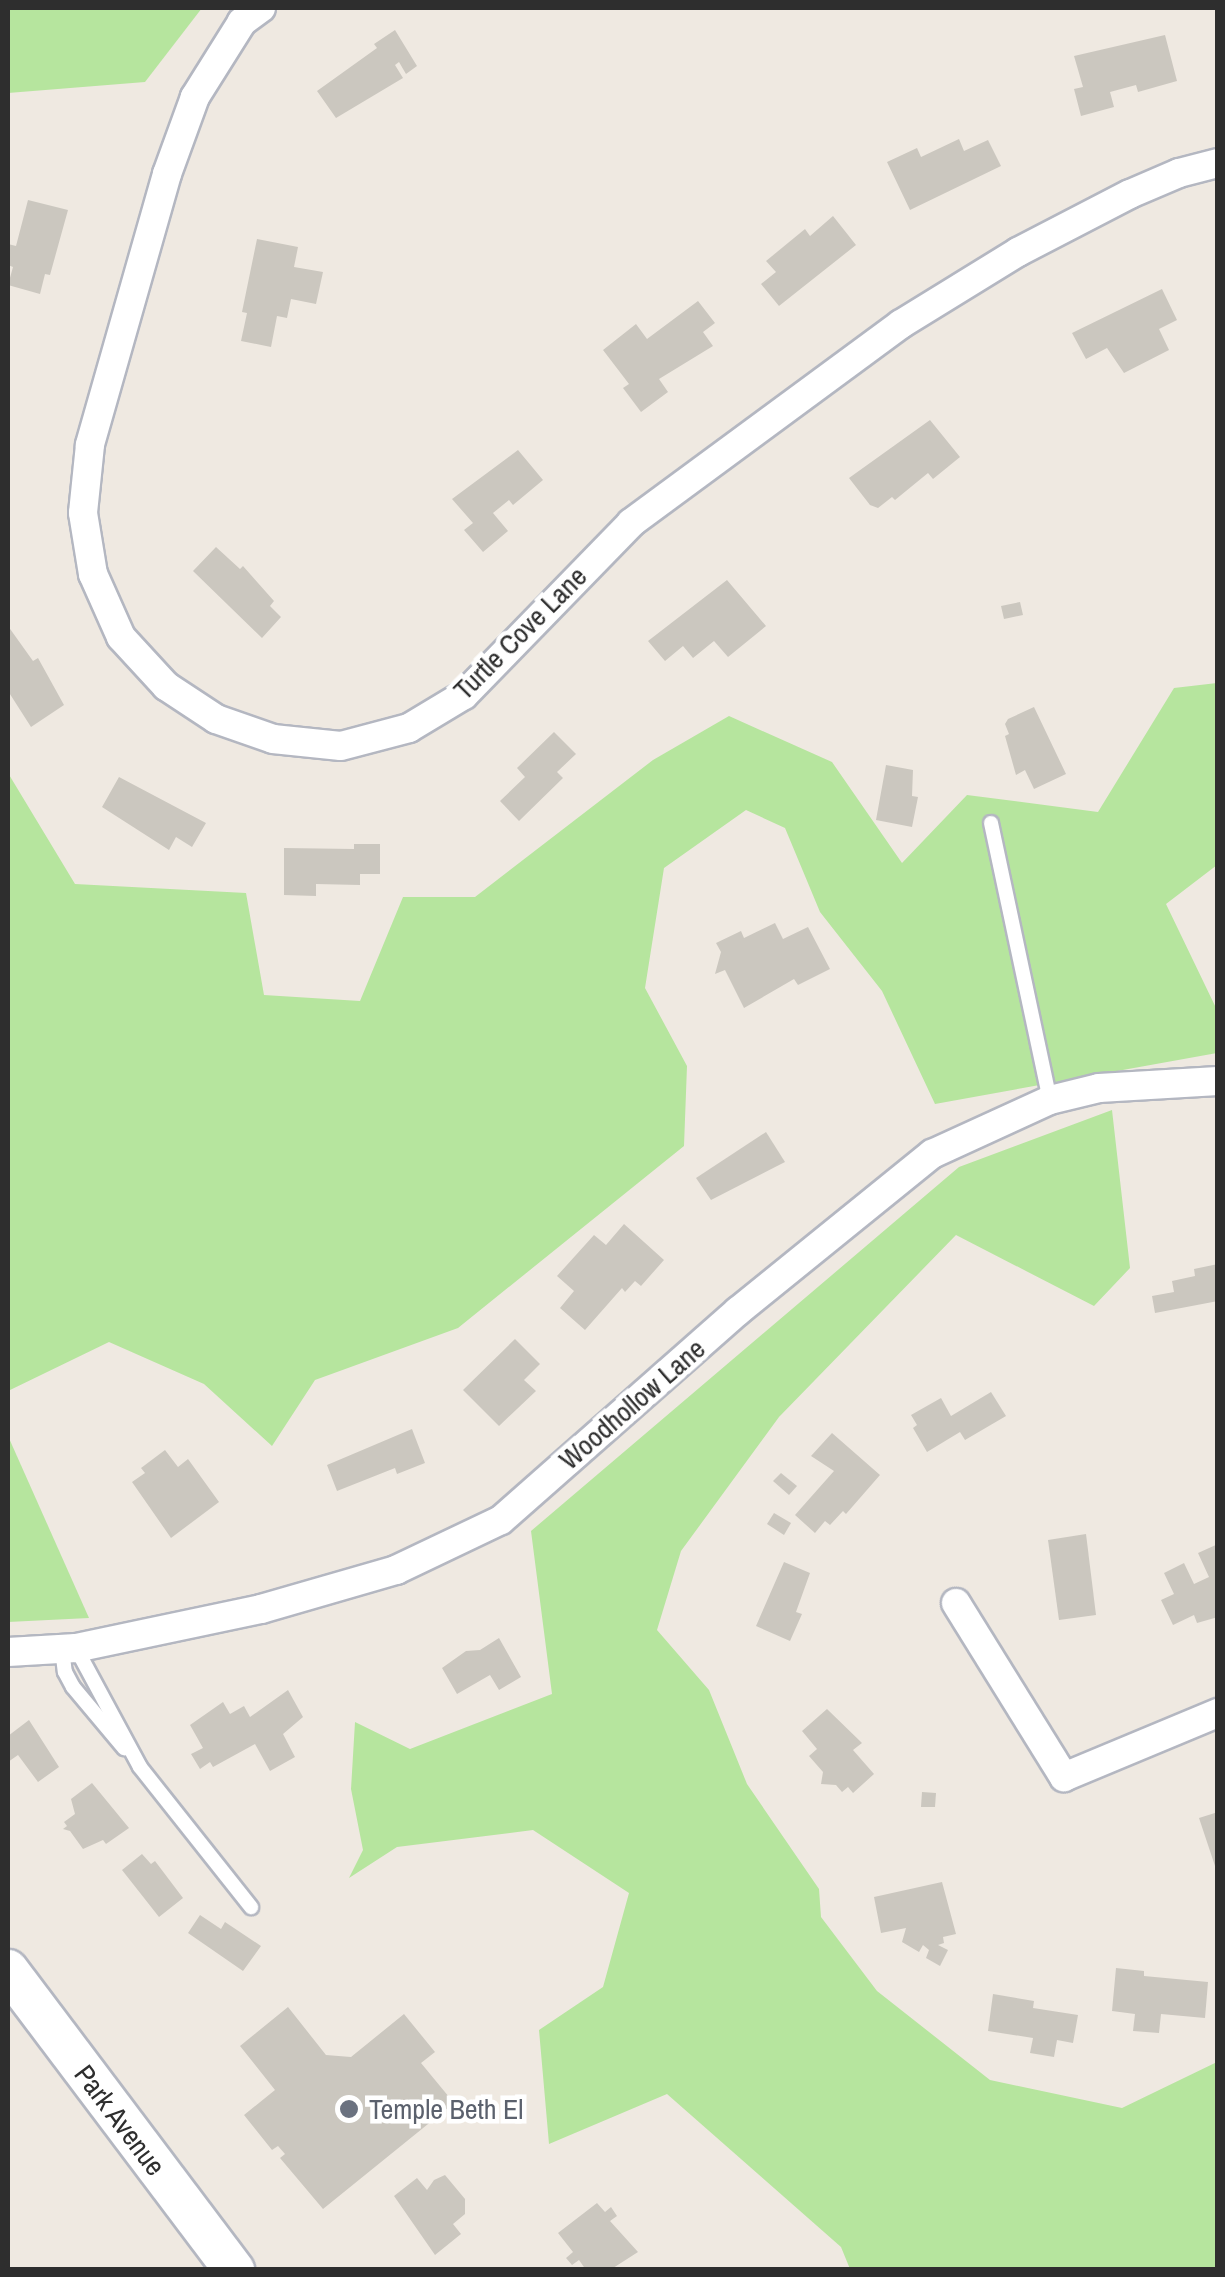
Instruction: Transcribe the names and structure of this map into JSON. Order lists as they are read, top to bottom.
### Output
{
  "streets": {
    "main road": ["Park Avenue"],
    "street": ["Turtle Cove Lane", "Woodhollow Lane"]
  },
  "places": ["Temple Beth El"]
}
